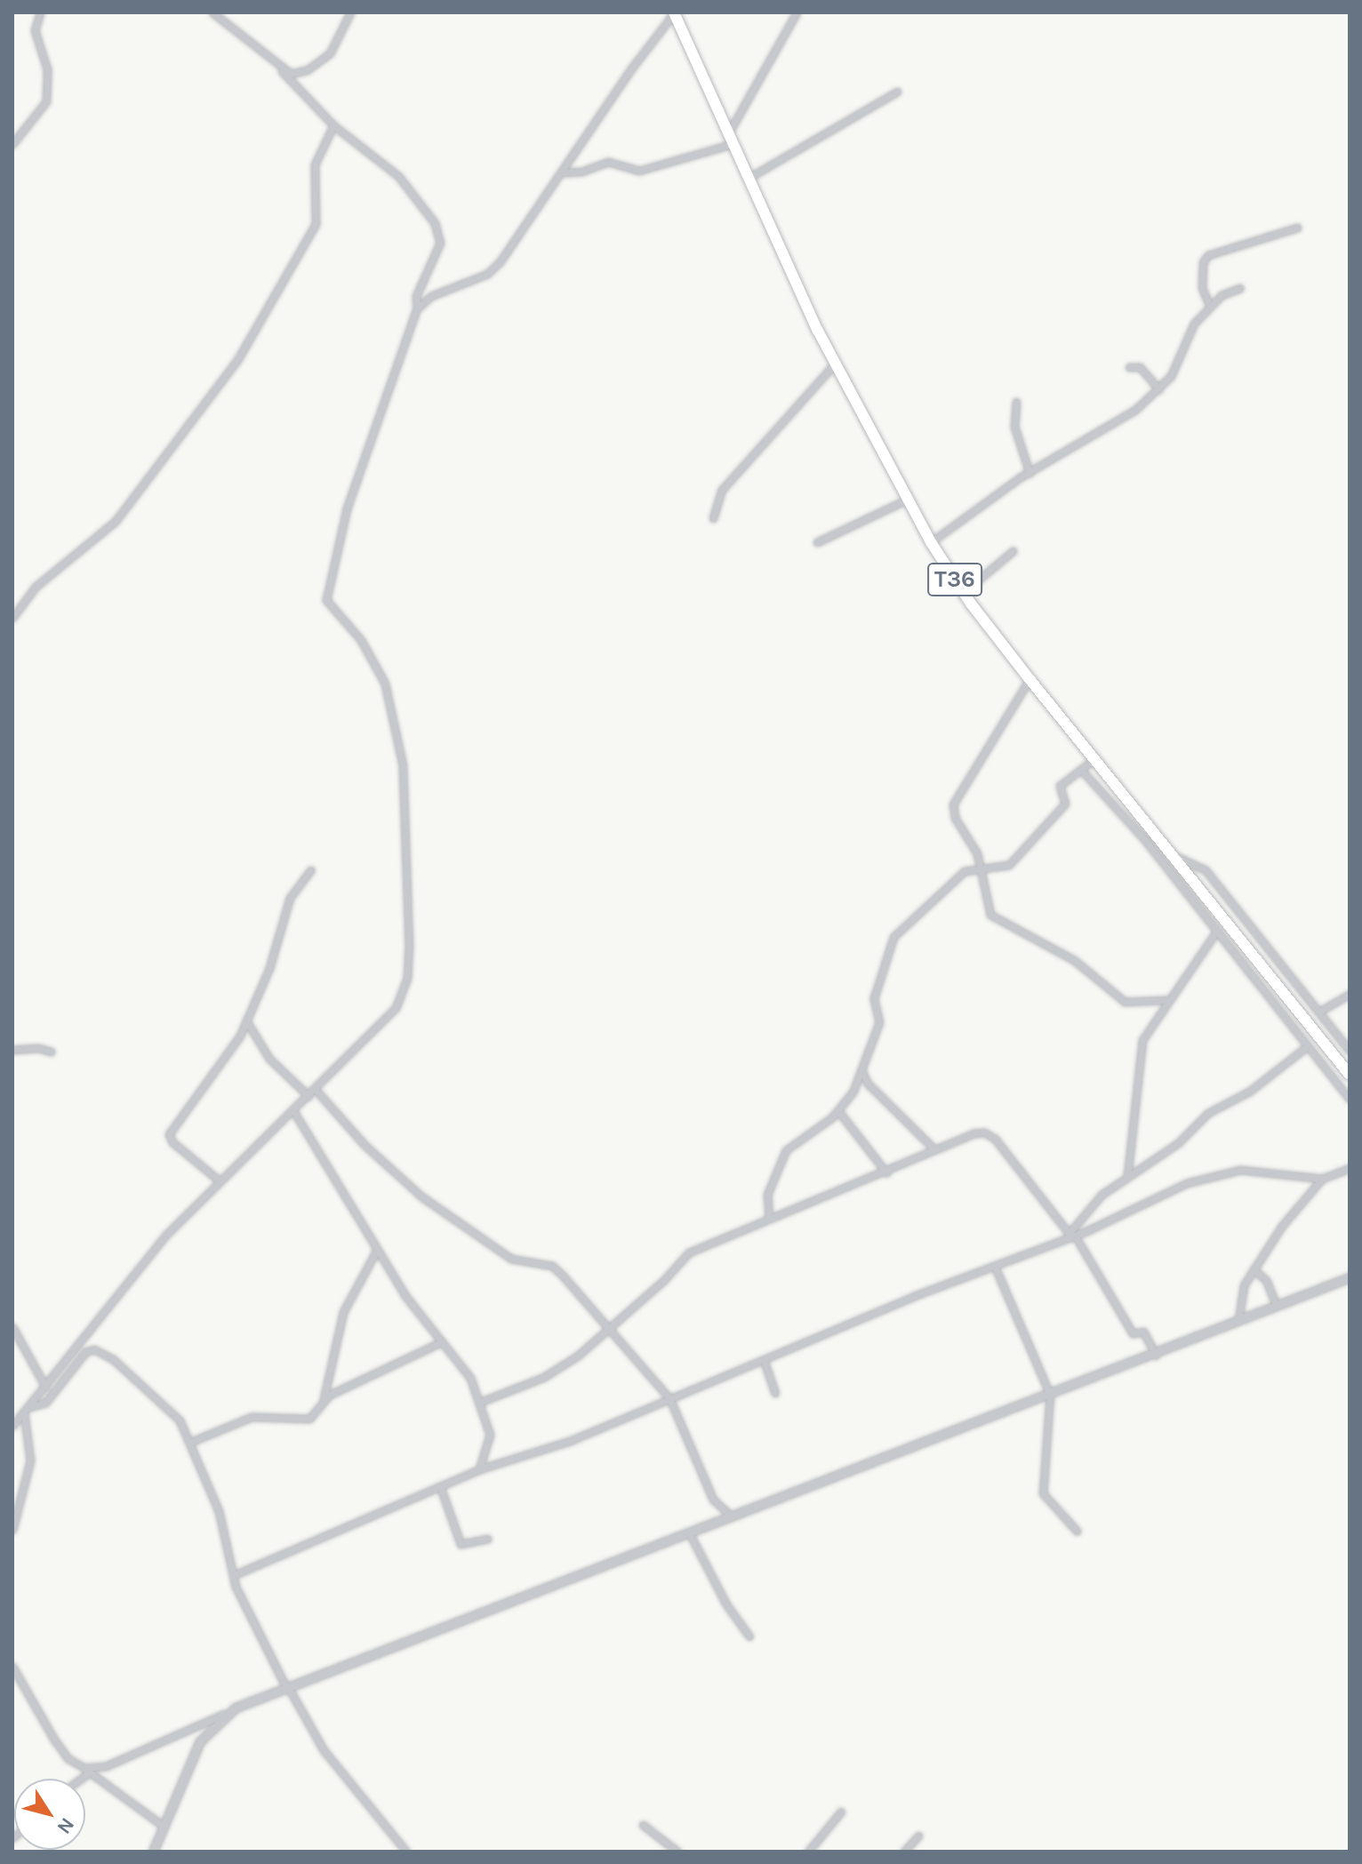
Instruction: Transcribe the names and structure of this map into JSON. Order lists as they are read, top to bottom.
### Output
{
  "streets": {
    "highway": ["T36"]
  },
  "north": "bottom right"
}
